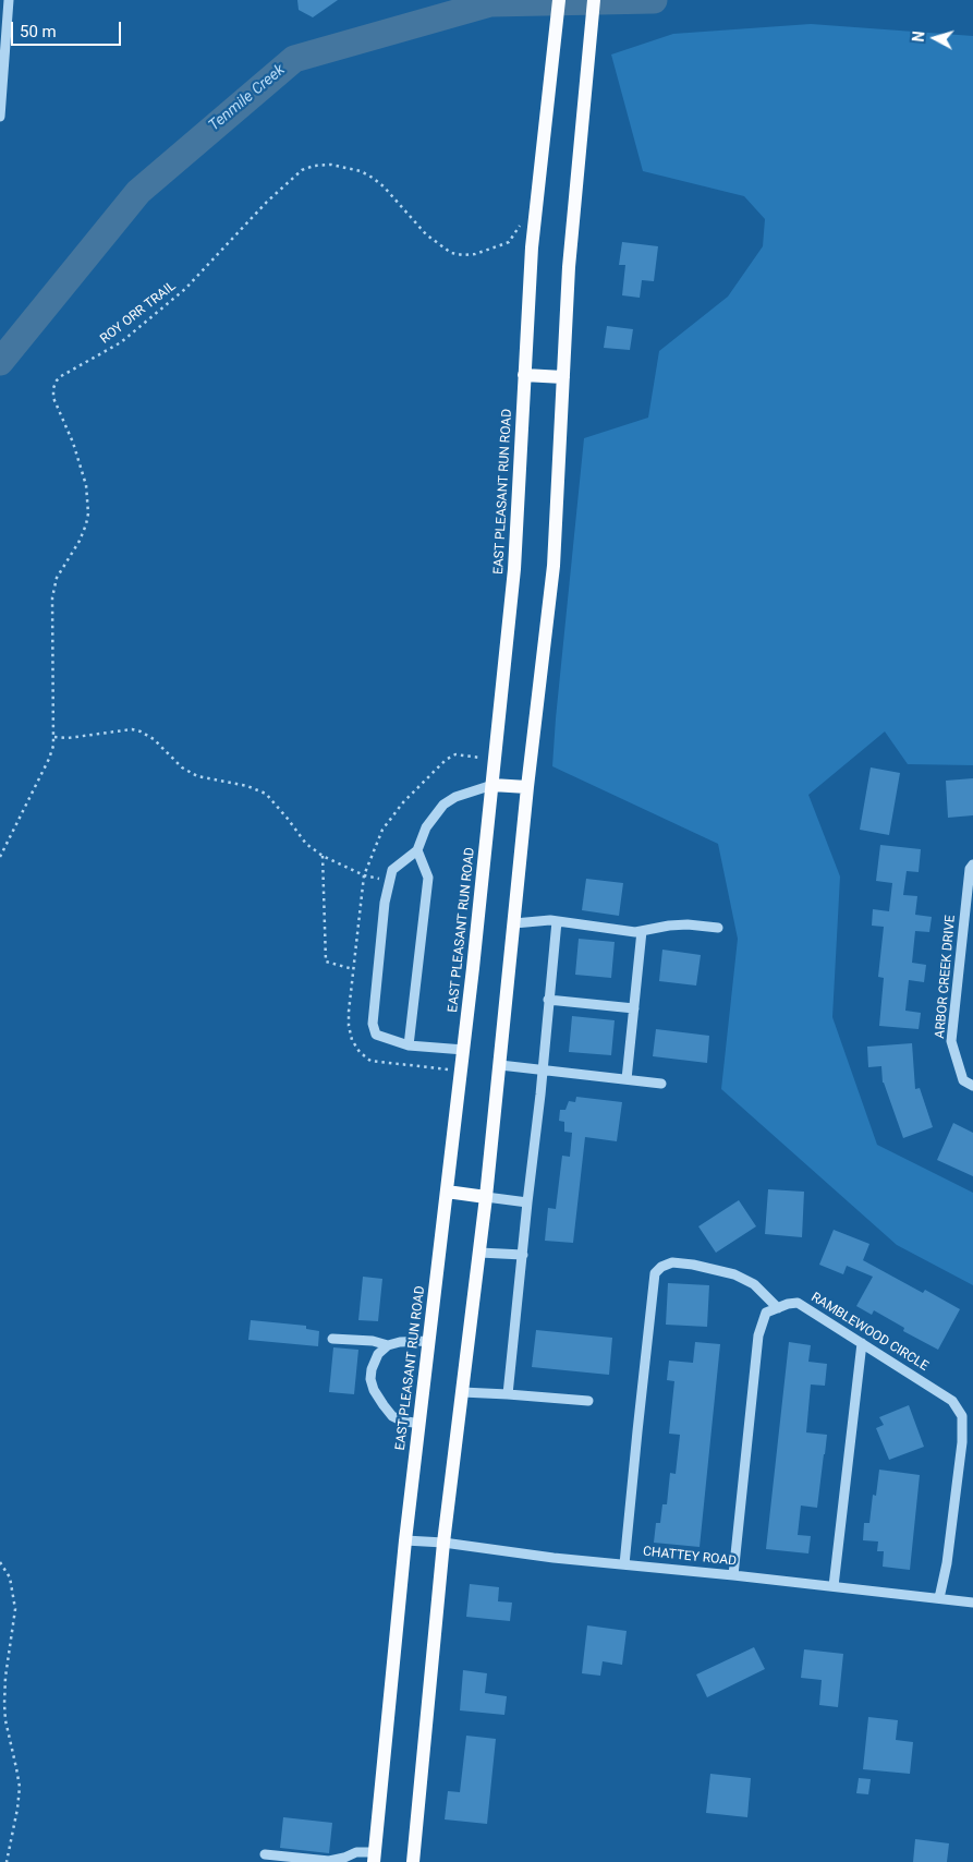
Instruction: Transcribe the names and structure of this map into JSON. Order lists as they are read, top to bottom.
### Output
{
  "streets": {
    "main road": ["EAST PLEASANT RUN ROAD"],
    "street": ["ARBOR CREEK DRIVE", "RAMBLEWOOD CIRCLE", "CHATTEY ROAD"],
    "path": ["ROY ORR TRAIL"]
  },
  "crossings": [
    ["EAST PLEASANT RUN ROAD", "CHATTEY ROAD"],
    ["RAMBLEWOOD CIRCLE", "CHATTEY ROAD"]
  ],
  "water": ["Tenmile Creek"],
  "scale_bar": "50 m",
  "north": "left"
}
